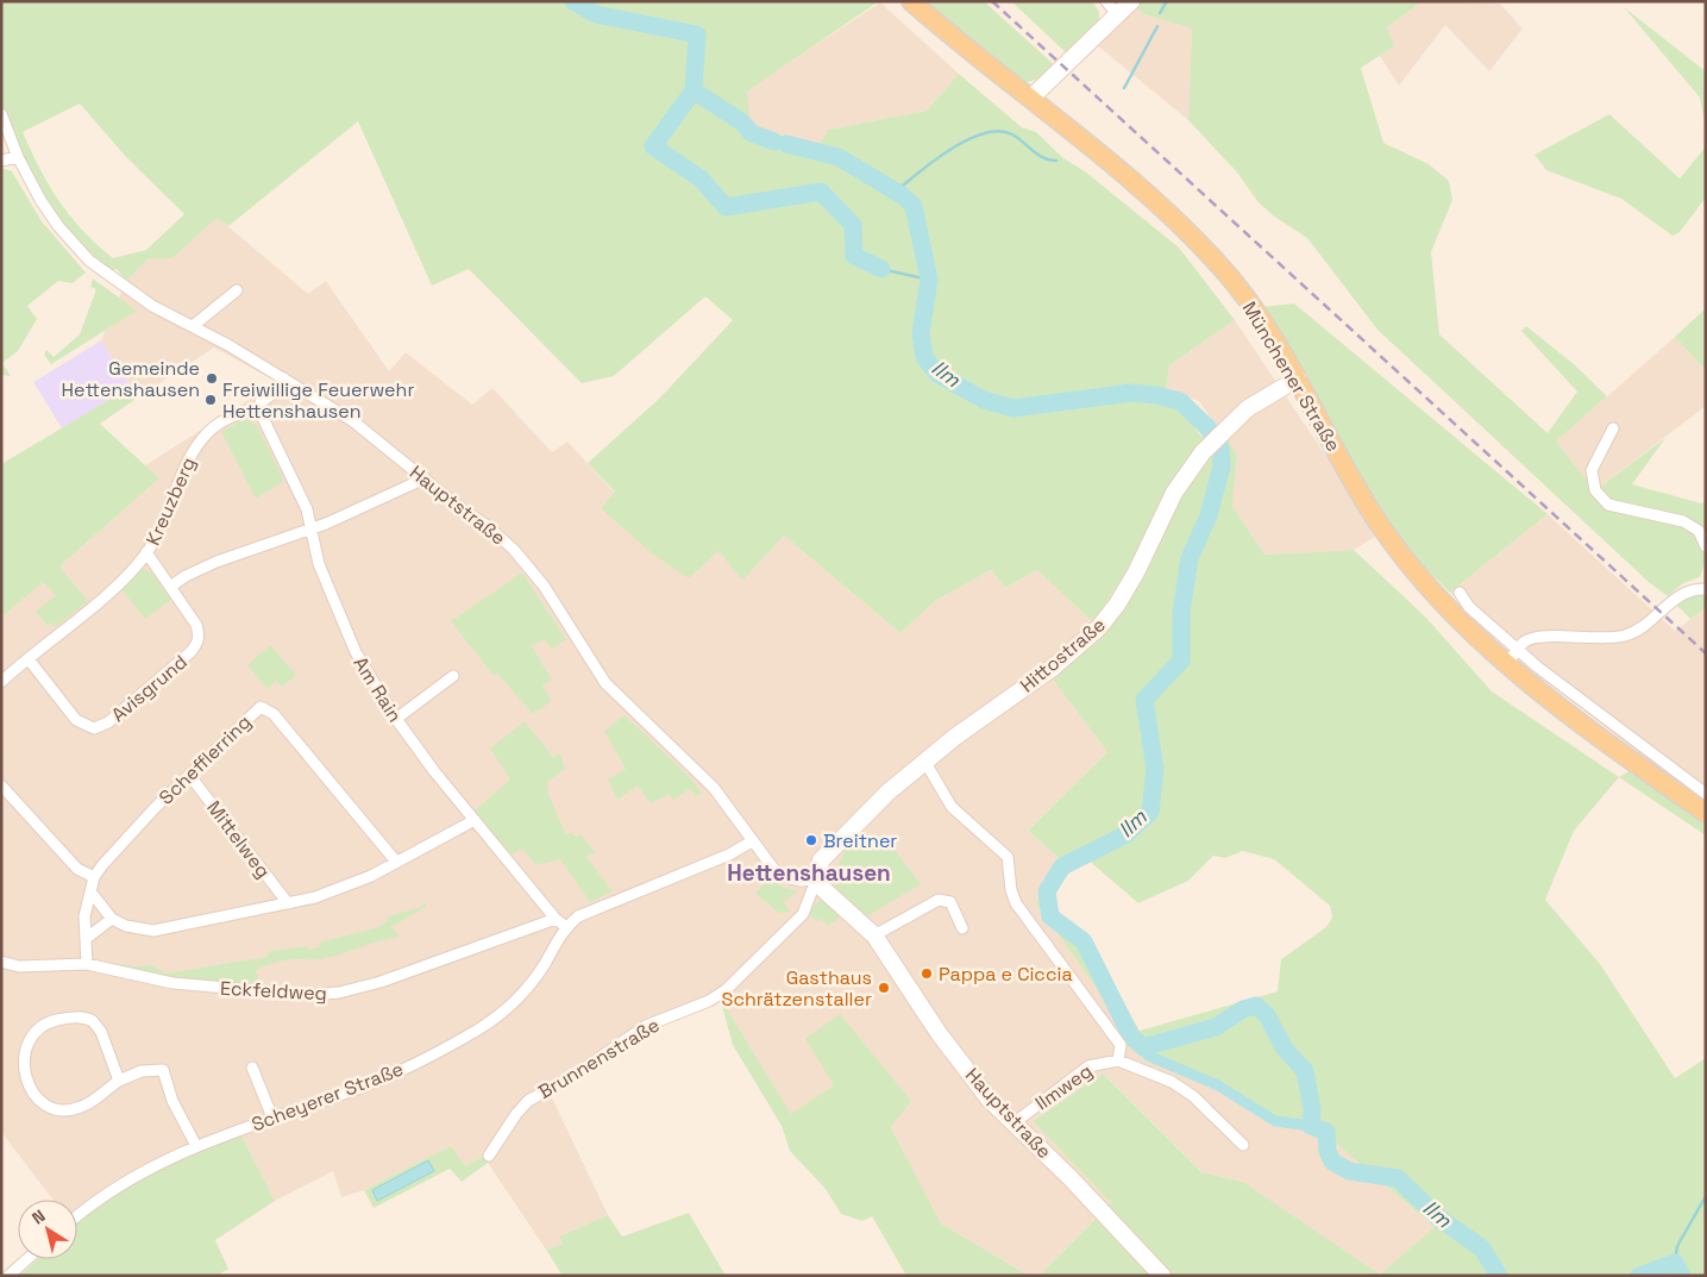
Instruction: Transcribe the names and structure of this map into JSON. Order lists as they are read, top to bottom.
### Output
{
  "streets": {
    "main road": ["Münchener Straße"],
    "street": [
      "Kreuzberg",
      "Hauptstraße",
      "Hittostraße",
      "Avisgrund",
      "Am Rain",
      "Schefflerring",
      "Mittelweg",
      "Eckfeldweg",
      "Brunnenstraße",
      "Ilmweg",
      "Scheyerer Straße"
    ]
  },
  "crossings": [
    ["Münchener Straße", "Hittostraße"],
    ["Kreuzberg", "Avisgrund"],
    ["Kreuzberg", "Am Rain"],
    ["Hauptstraße", "Hittostraße"],
    ["Hauptstraße", "Brunnenstraße"],
    ["Hauptstraße", "Ilmweg"],
    ["Hauptstraße", "Scheyerer Straße"],
    ["Hittostraße", "Brunnenstraße"],
    ["Hittostraße", "Ilmweg"],
    ["Am Rain", "Eckfeldweg"],
    ["Am Rain", "Scheyerer Straße"],
    ["Schefflerring", "Mittelweg"],
    ["Schefflerring", "Eckfeldweg"]
  ],
  "districts": ["Hettenshausen"],
  "water": ["Ilm"],
  "places": [
    "Gemeinde Hettenshausen",
    "Freiwillige Feuerwehr Hettenshausen",
    "Breitner",
    "Pappa e Ciccia",
    "Gasthaus Schrätzenstaller"
  ],
  "north": "top left"
}
